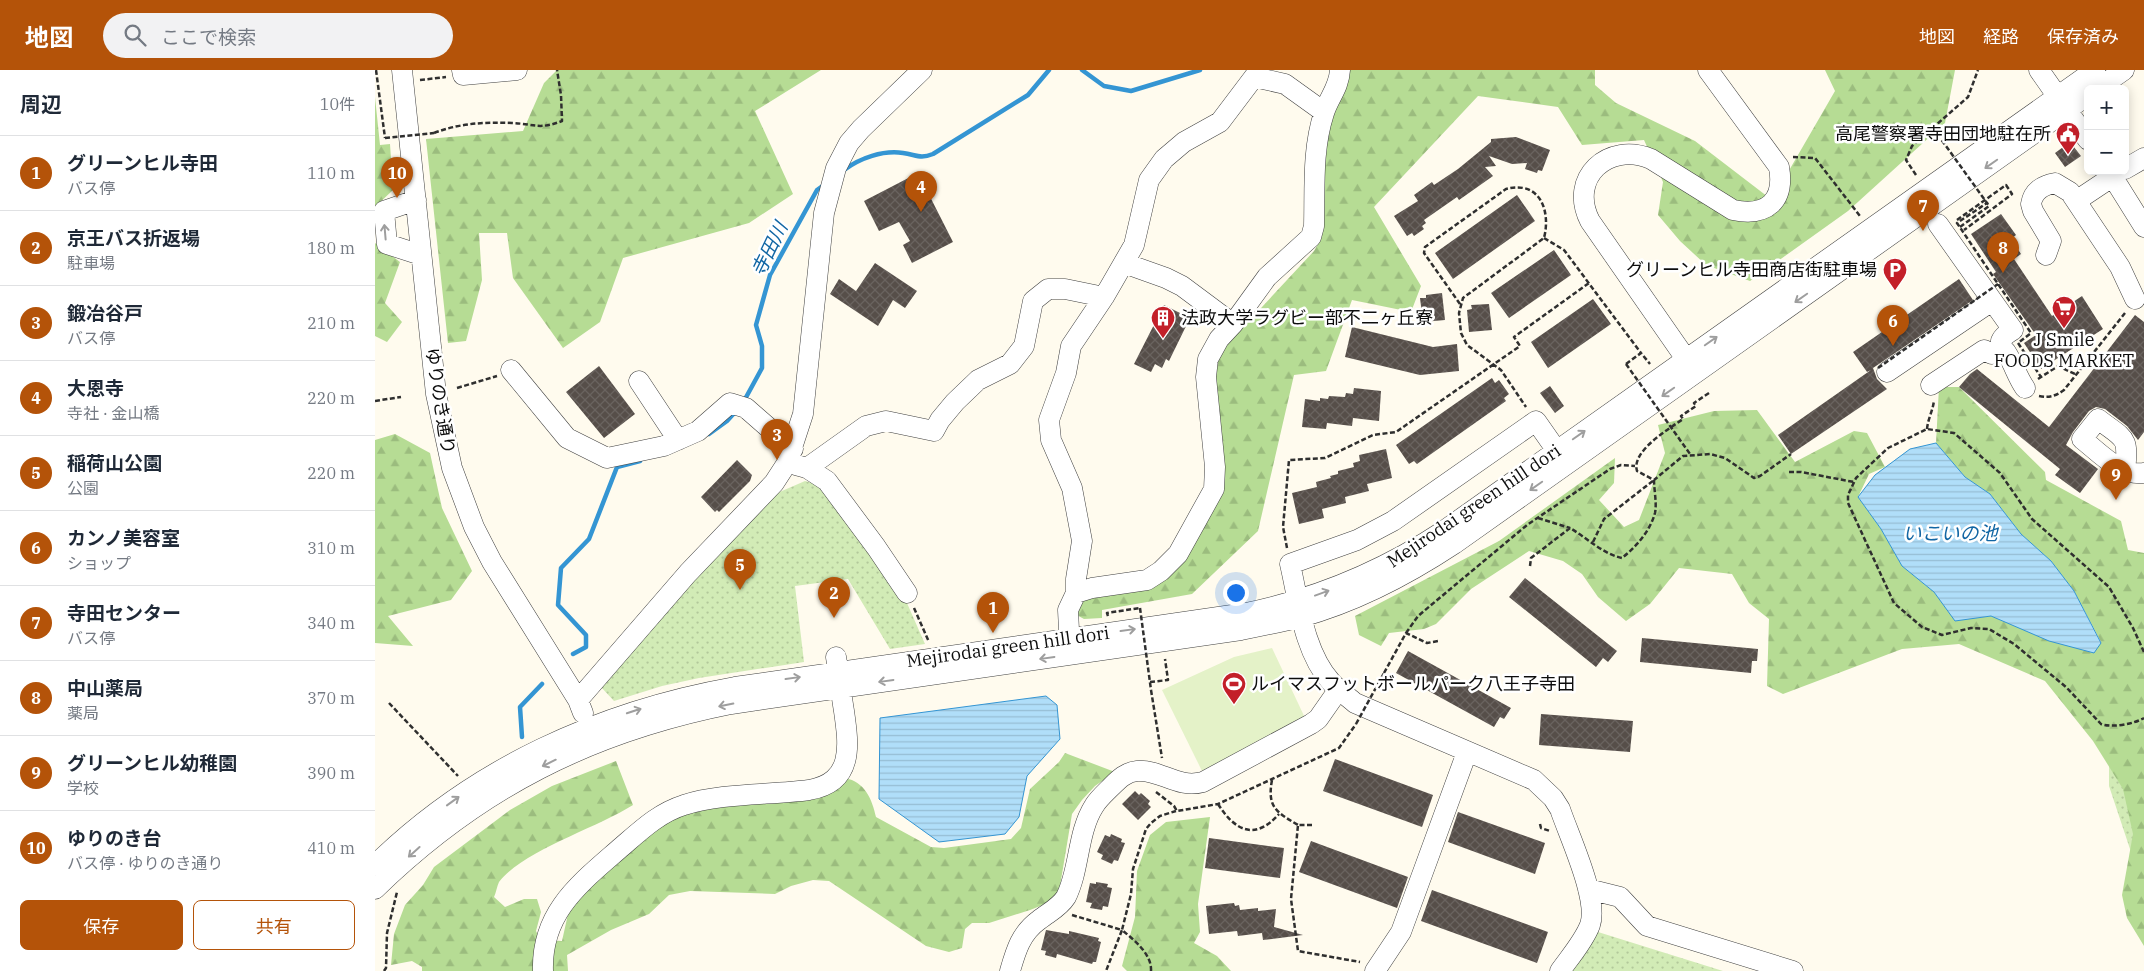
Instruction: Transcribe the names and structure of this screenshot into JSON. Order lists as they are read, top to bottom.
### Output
{
  "streets": {
    "street": ["ゆりのき通り", "Mejirodai green hill dori"]
  },
  "crossings": [
    ["ゆりのき通り", "Mejirodai green hill dori"]
  ],
  "water": ["寺田川", "いこいの池"],
  "places": {
    "public building": ["高尾警察署寺田団地駐在所"],
    "parking": ["グリーンヒル寺田商店街駐車場"],
    "supermarket": ["J Smile FOODS MARKET"],
    "building": ["法政大学ラグビー部不二ヶ丘寮"],
    "sports": ["ルイマスフットボールパーク八王子寺田"]
  },
  "page": {
    "header": "地図",
    "search": "ここで検索",
    "nav": ["地図", "経路", "保存済み"],
    "heading": ["周辺", "10件"],
    "map_buttons": ["+", "−"],
    "list": [
      {
        "mark": "1",
        "name": "グリーンヒル寺田",
        "note": "バス停",
        "value": "110 m"
      },
      {
        "mark": "2",
        "name": "京王バス折返場",
        "note": "駐車場",
        "value": "180 m"
      },
      {
        "mark": "3",
        "name": "鍛冶谷戸",
        "note": "バス停",
        "value": "210 m"
      },
      {
        "mark": "4",
        "name": "大恩寺",
        "note": "寺社 · 金山橋",
        "value": "220 m"
      },
      {
        "mark": "5",
        "name": "稲荷山公園",
        "note": "公園",
        "value": "220 m"
      },
      {
        "mark": "6",
        "name": "カンノ美容室",
        "note": "ショップ",
        "value": "310 m"
      },
      {
        "mark": "7",
        "name": "寺田センター",
        "note": "バス停",
        "value": "340 m"
      },
      {
        "mark": "8",
        "name": "中山薬局",
        "note": "薬局",
        "value": "370 m"
      },
      {
        "mark": "9",
        "name": "グリーンヒル幼稚園",
        "note": "学校",
        "value": "390 m"
      },
      {
        "mark": "10",
        "name": "ゆりのき台",
        "note": "バス停 · ゆりのき通り",
        "value": "410 m"
      }
    ],
    "pins": [
      "10",
      "4",
      "7",
      "8",
      "6",
      "3",
      "9",
      "5",
      "2",
      "1"
    ],
    "buttons": ["保存", "共有"]
  }
}
